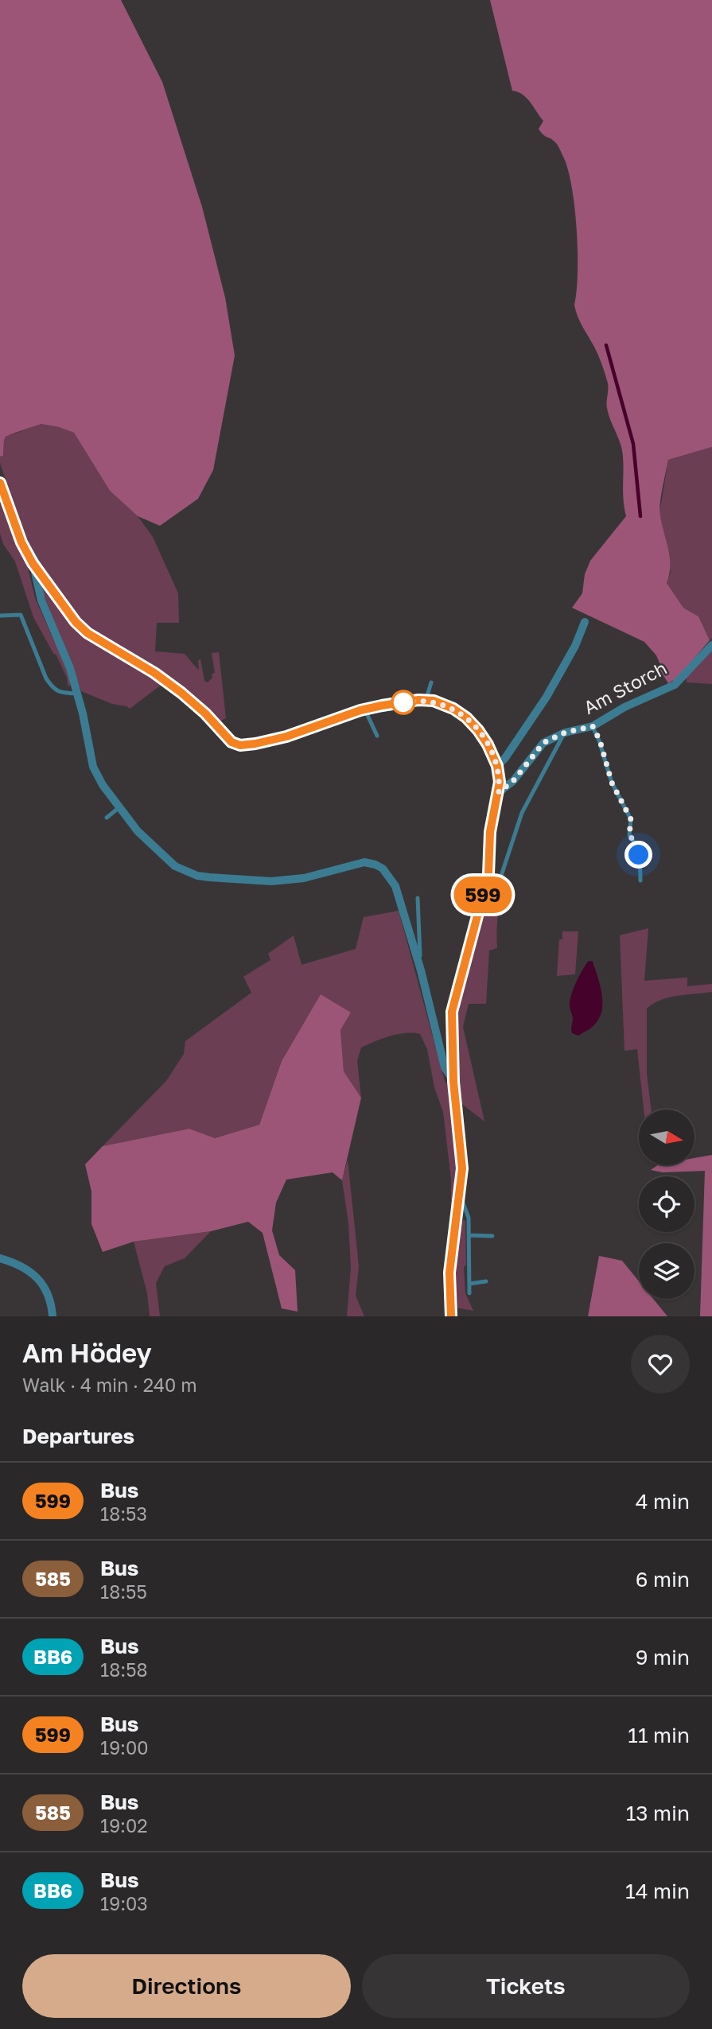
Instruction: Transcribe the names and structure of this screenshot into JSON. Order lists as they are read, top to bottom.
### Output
{
  "streets": {
    "street": ["Am Storch"]
  },
  "lines": ["bus line 599"],
  "north": "right",
  "page": {
    "on_map": "599",
    "heading": [
      ["Am Hödey", "Walk · 4 min · 240 m"],
      "Departures"
    ],
    "list": [
      {
        "mark": "599",
        "name": "Bus",
        "note": "18:53",
        "value": "4 min"
      },
      {
        "mark": "585",
        "name": "Bus",
        "note": "18:55",
        "value": "6 min"
      },
      {
        "mark": "BB6",
        "name": "Bus",
        "note": "18:58",
        "value": "9 min"
      },
      {
        "mark": "599",
        "name": "Bus",
        "note": "19:00",
        "value": "11 min"
      },
      {
        "mark": "585",
        "name": "Bus",
        "note": "19:02",
        "value": "13 min"
      },
      {
        "mark": "BB6",
        "name": "Bus",
        "note": "19:03",
        "value": "14 min"
      }
    ],
    "buttons": ["Directions", "Tickets"]
  }
}
